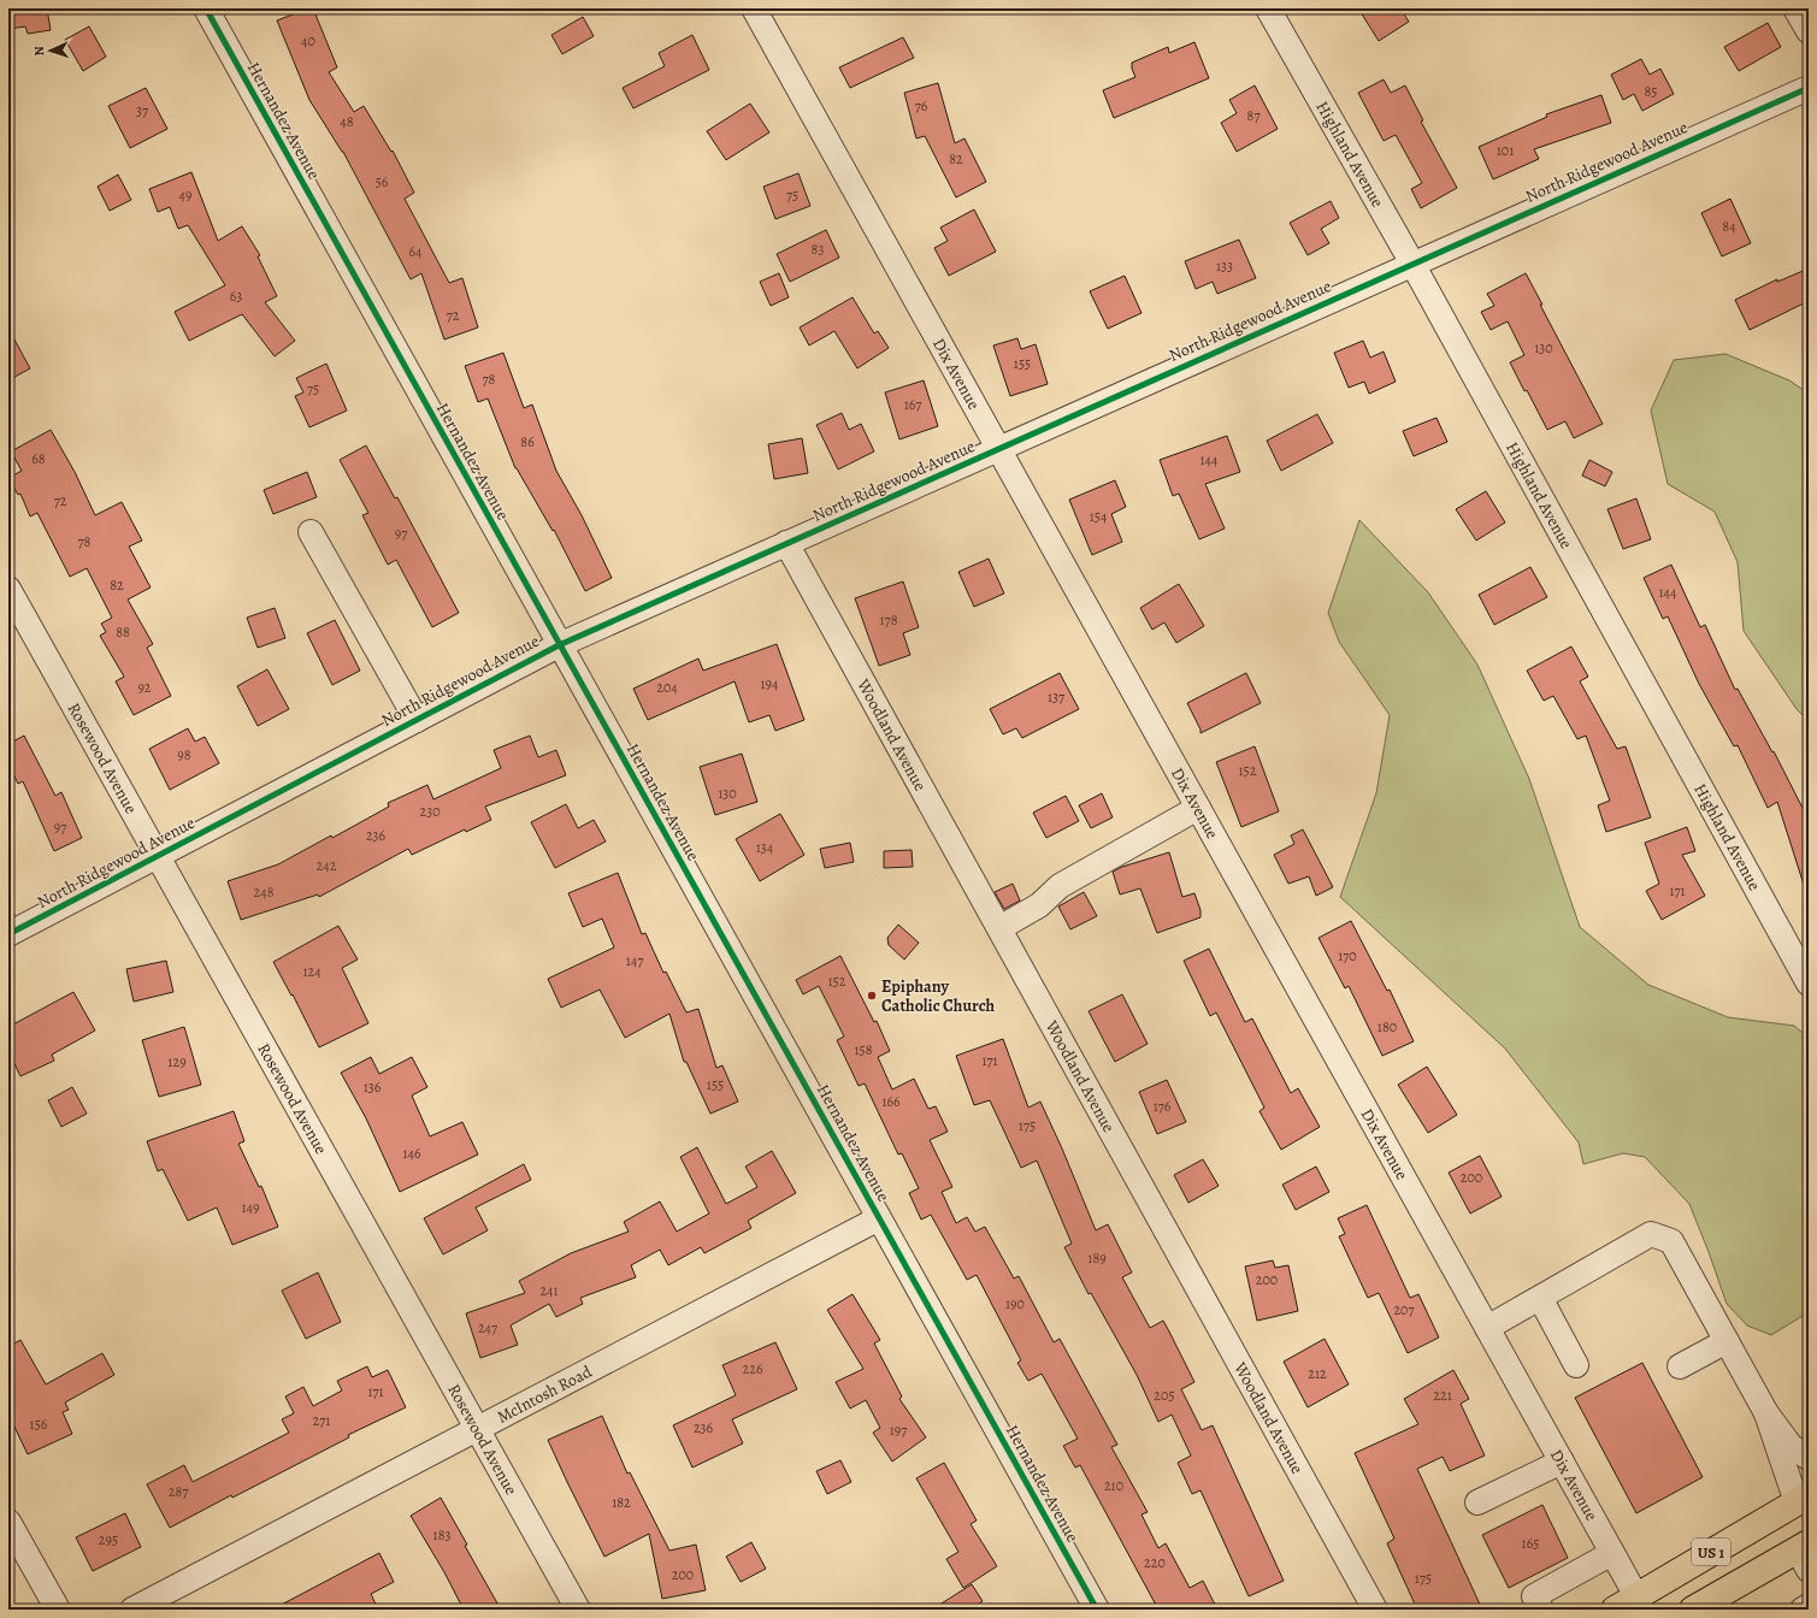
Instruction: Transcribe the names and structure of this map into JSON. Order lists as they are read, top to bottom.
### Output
{
  "streets": {
    "main road": ["US 1"],
    "street": [
      "Hernandez Avenue",
      "Highland Avenue",
      "North Ridgewood Avenue",
      "Dix Avenue",
      "Woodland Avenue",
      "Rosewood Avenue",
      "McIntosh Road"
    ]
  },
  "crossings": [
    ["Hernandez Avenue", "North Ridgewood Avenue"],
    ["Hernandez Avenue", "McIntosh Road"],
    ["Highland Avenue", "North Ridgewood Avenue"],
    ["North Ridgewood Avenue", "Dix Avenue"],
    ["North Ridgewood Avenue", "Woodland Avenue"],
    ["North Ridgewood Avenue", "Rosewood Avenue"],
    ["Dix Avenue", "US 1"],
    ["Rosewood Avenue", "McIntosh Road"]
  ],
  "places": ["Epiphany Catholic Church"],
  "house_numbers": [
    "40",
    "85",
    "76",
    "37",
    "87",
    "48",
    "101",
    "82",
    "56",
    "49",
    "75",
    "84",
    "83",
    "64",
    "133",
    "63",
    "72",
    "130",
    "155",
    "78",
    "75",
    "167",
    "86",
    "68",
    "144",
    "72",
    "154",
    "97",
    "78",
    "82",
    "144",
    "178",
    "88",
    "194",
    "92",
    "204",
    "137",
    "98",
    "152",
    "130",
    "230",
    "97",
    "236",
    "134",
    "242",
    "171",
    "248",
    "170",
    "147",
    "124",
    "152",
    "180",
    "158",
    "171",
    "129",
    "155",
    "136",
    "166",
    "176",
    "175",
    "146",
    "200",
    "149",
    "189",
    "200",
    "241",
    "190",
    "207",
    "247",
    "226",
    "212",
    "171",
    "205",
    "221",
    "271",
    "156",
    "236",
    "197",
    "210",
    "287",
    "182",
    "183",
    "295",
    "165",
    "220",
    "200",
    "175"
  ],
  "north": "left"
}
